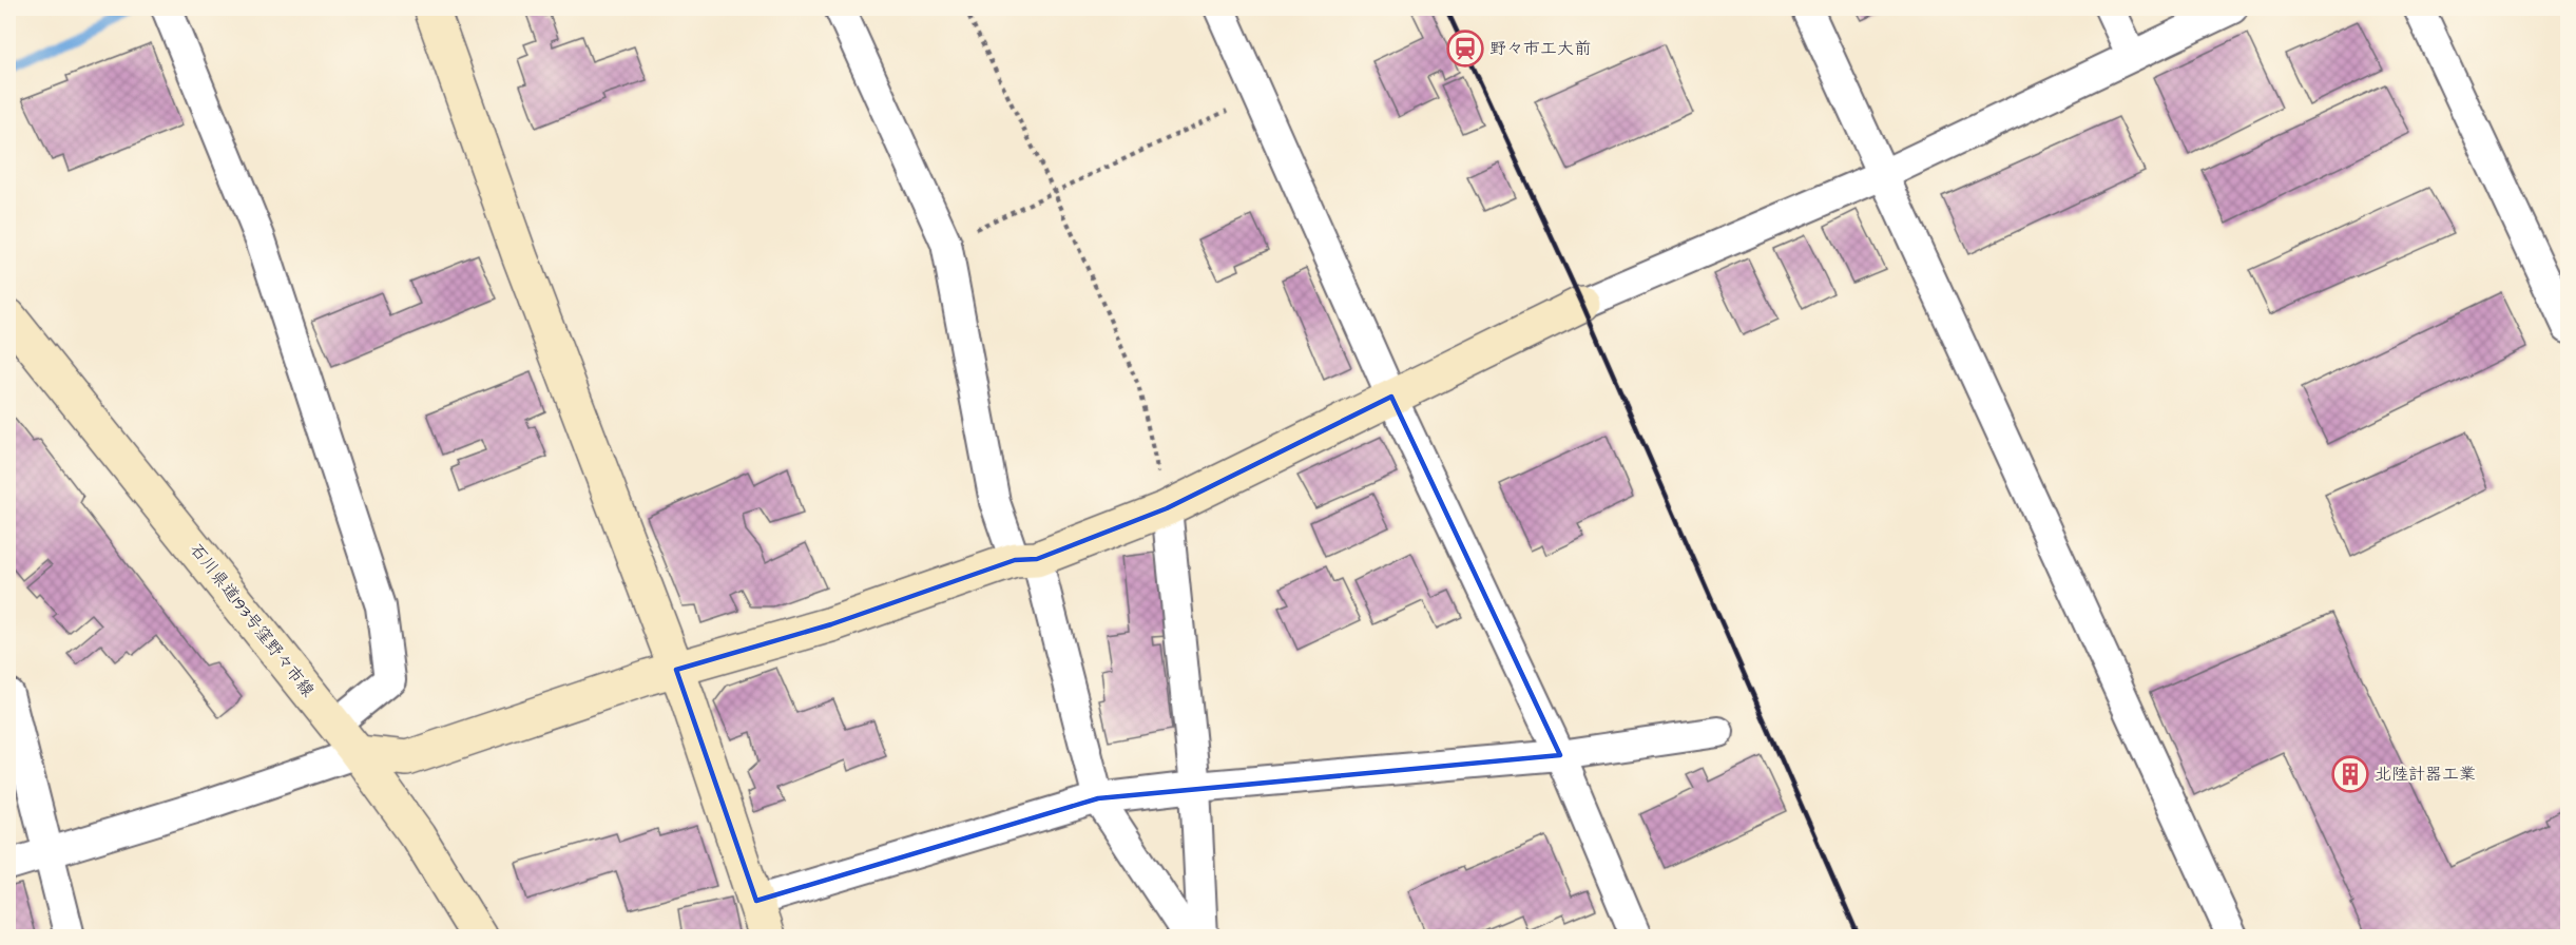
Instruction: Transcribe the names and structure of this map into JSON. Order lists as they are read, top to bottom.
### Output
{
  "streets": {
    "street": ["石川県道193号窪野々市線"]
  },
  "places": {
    "station": ["野々市工大前"],
    "building": ["北陸計器工業"]
  }
}
